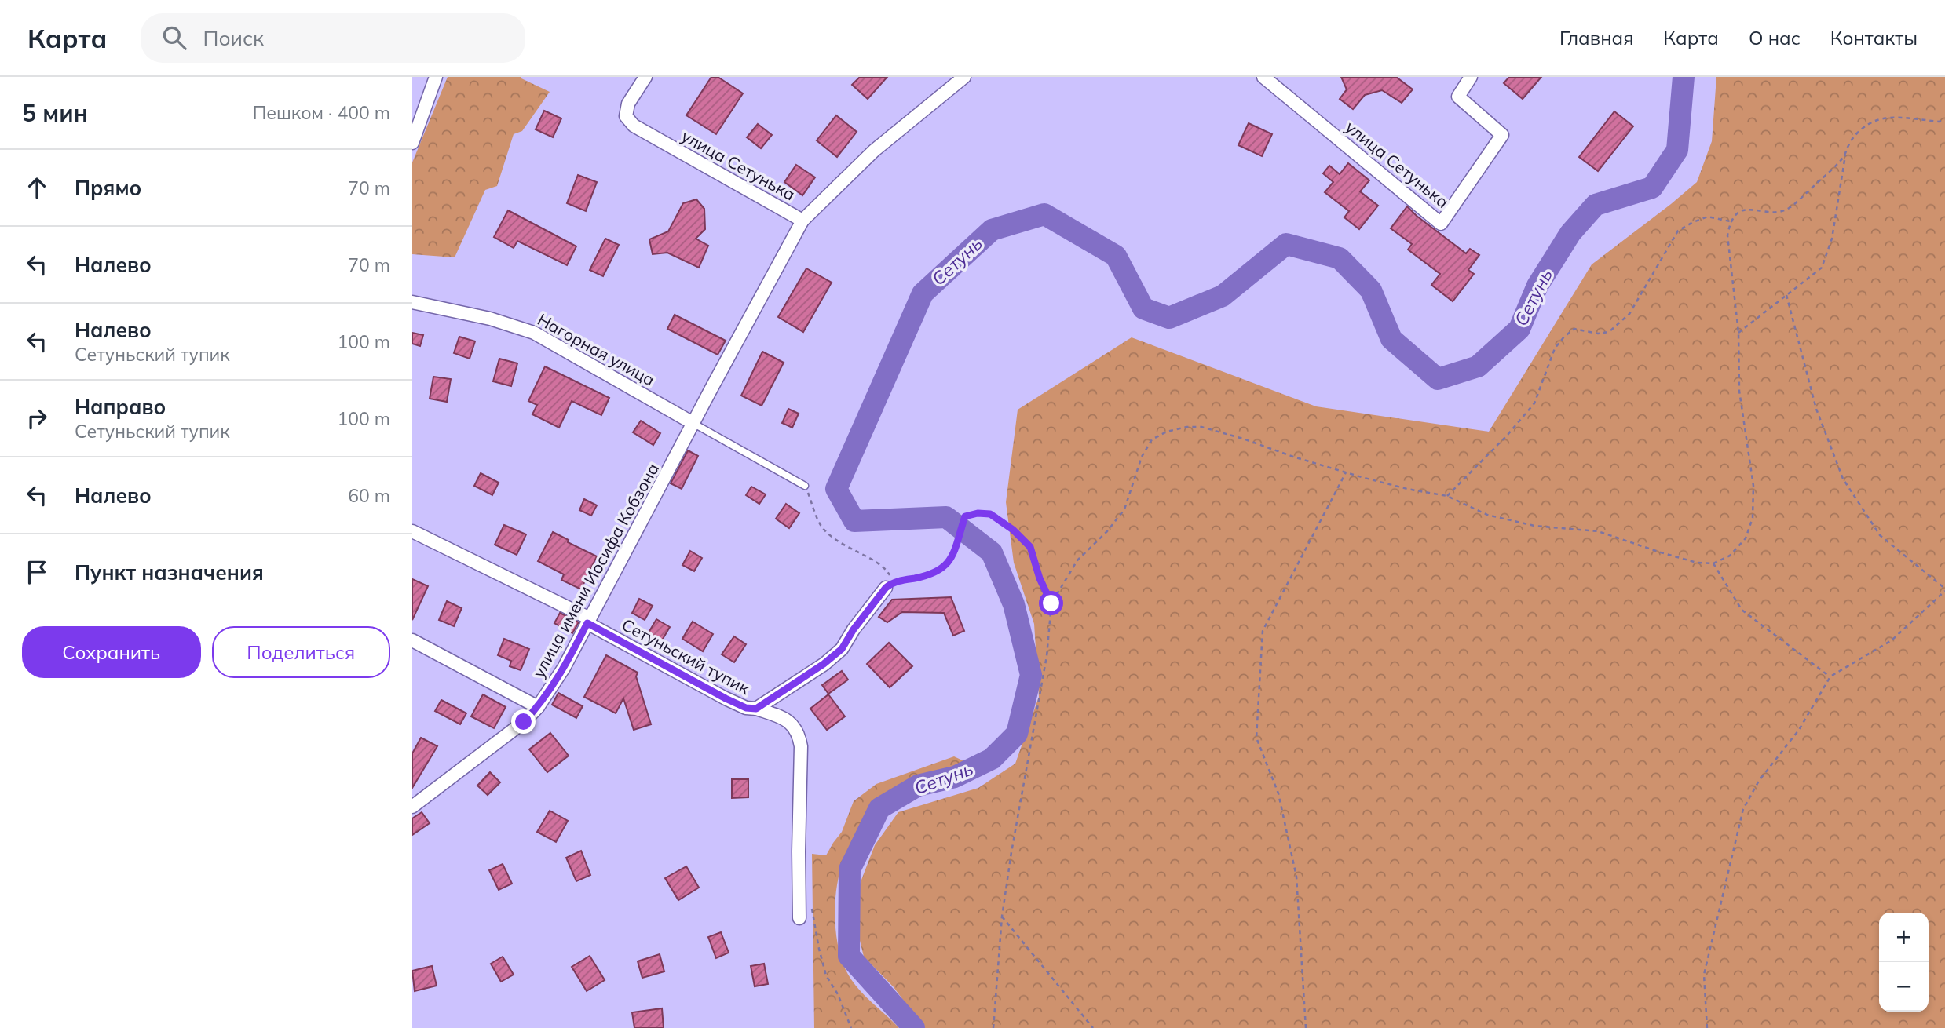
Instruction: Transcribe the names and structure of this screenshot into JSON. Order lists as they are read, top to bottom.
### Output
{
  "streets": {
    "street": [
      "улица Сетунька",
      "Нагорная улица",
      "улица имени Иосифа Кобзона",
      "Сетуньский тупик"
    ]
  },
  "crossings": [
    ["улица Сетунька", "улица имени Иосифа Кобзона"],
    ["Нагорная улица", "улица имени Иосифа Кобзона"],
    ["улица имени Иосифа Кобзона", "Сетуньский тупик"]
  ],
  "water": ["Сетунь"],
  "page": {
    "header": "Карта",
    "search": "Поиск",
    "nav": [
      "Главная",
      "Карта",
      "О нас",
      "Контакты"
    ],
    "heading": ["5 мин", "Пешком · 400 m"],
    "list": [
      ["Прямо", "70 m"],
      ["Налево", "70 m"],
      ["Налево", "Сетуньский тупик", "100 m"],
      ["Направо", "Сетуньский тупик", "100 m"],
      ["Налево", "60 m"],
      "Пункт назначения"
    ],
    "buttons": ["Сохранить", "Поделиться"],
    "map_buttons": ["+", "−"]
  }
}
